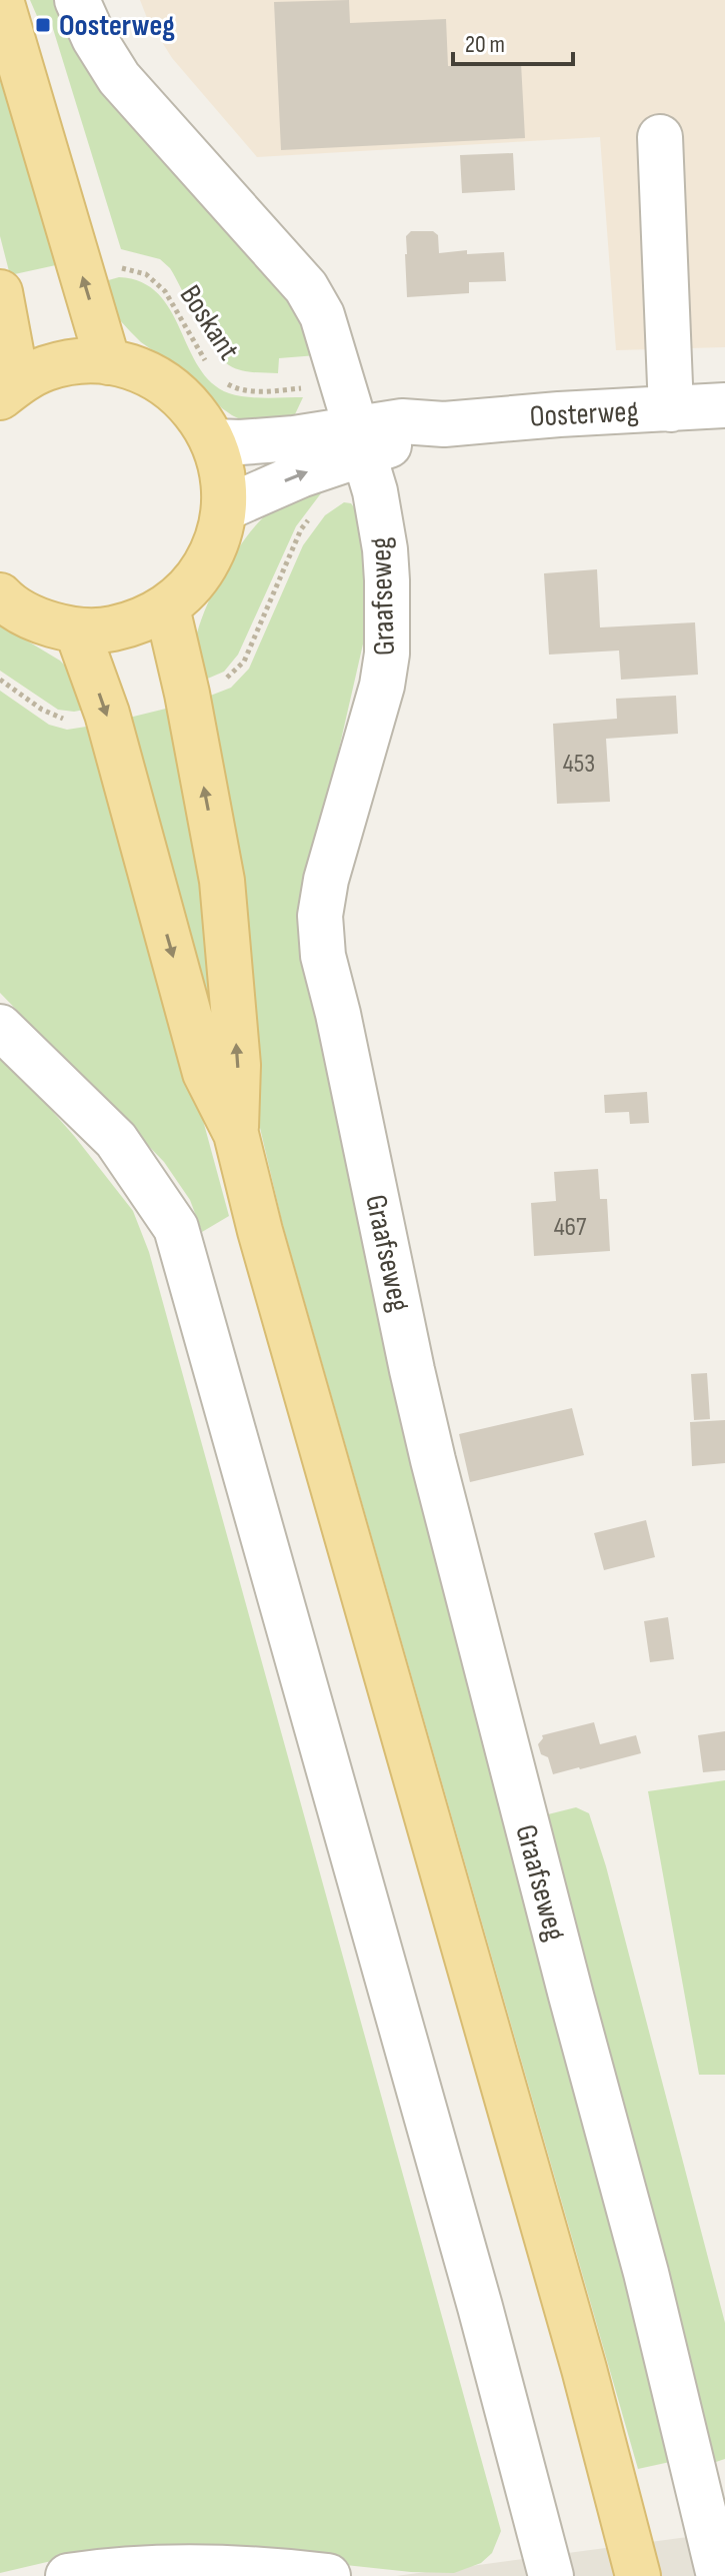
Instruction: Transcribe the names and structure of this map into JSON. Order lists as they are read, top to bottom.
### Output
{
  "streets": {
    "street": ["Oosterweg", "Graafseweg"],
    "path": ["Boskant"]
  },
  "crossings": [
    ["Boskant", "Graafseweg"],
    ["Oosterweg", "Graafseweg"]
  ],
  "places": {
    "transit": ["Oosterweg"]
  },
  "house_numbers": ["453", "467"],
  "scale_bar": "20 m"
}
